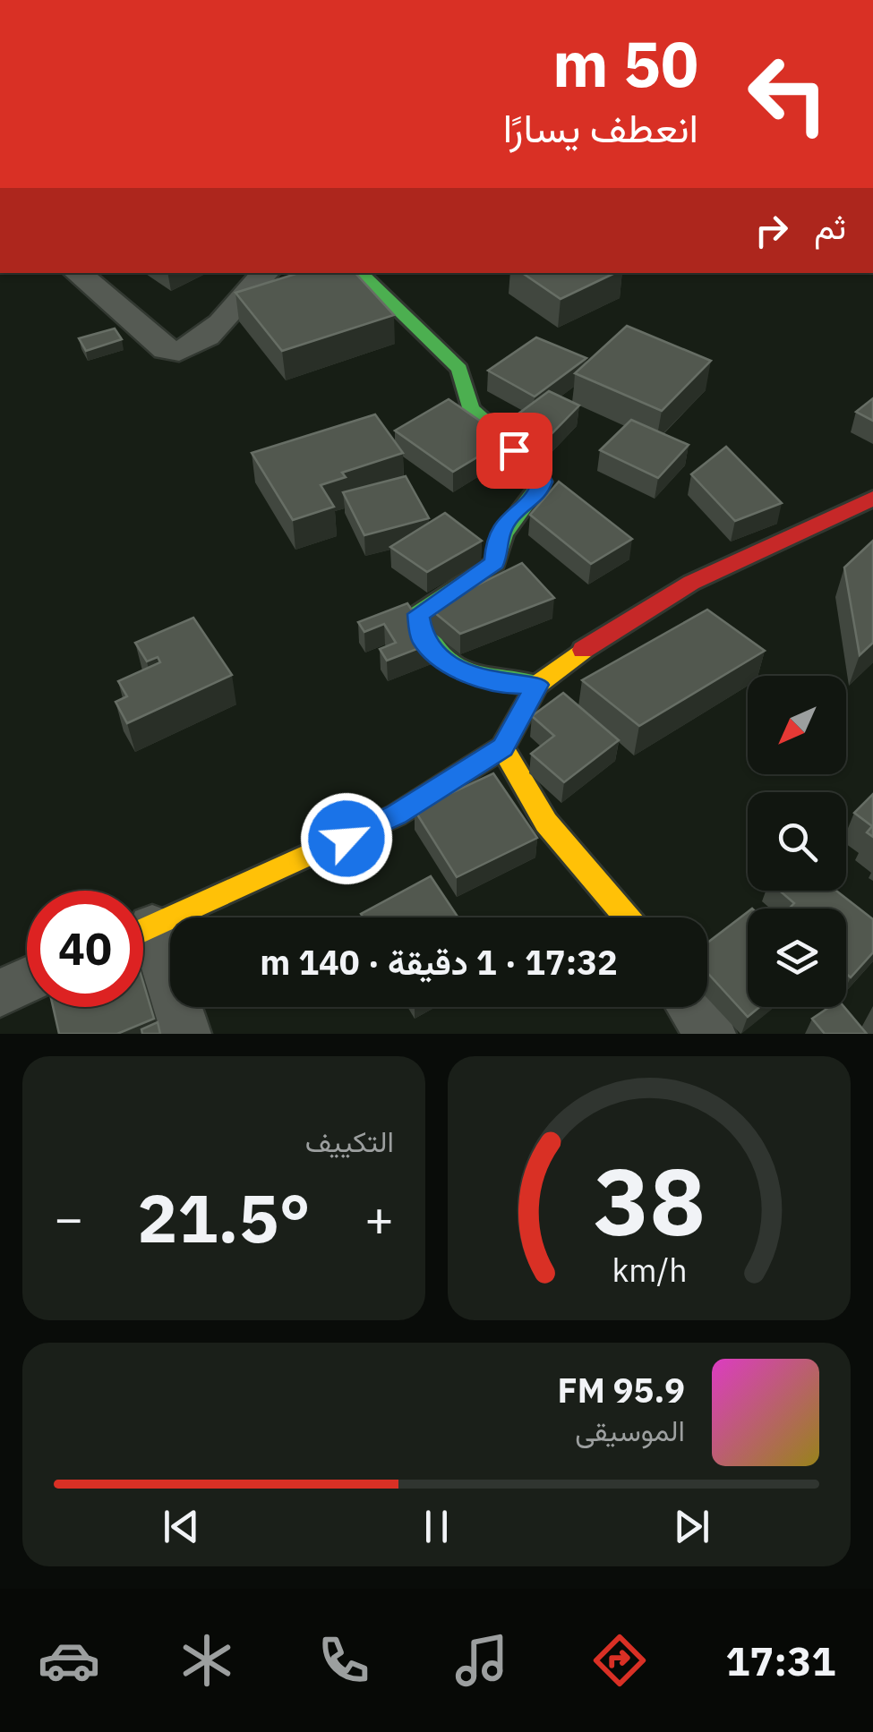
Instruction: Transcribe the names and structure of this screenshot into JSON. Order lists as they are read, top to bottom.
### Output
{
  "north": "bottom left",
  "page": {
    "turn": ["50 m", "انعطف يسارًا"],
    "then": "ثم",
    "limit": "40",
    "trip": "17:32 · 1 دقيقة · 140 m",
    "tile": "التكييف",
    "heat": ["−", "21.5°", "+"],
    "song": ["95.9 FM", "الموسيقى"],
    "tabs": "17:31",
    "gauge": ["38", "km/h"]
  }
}
